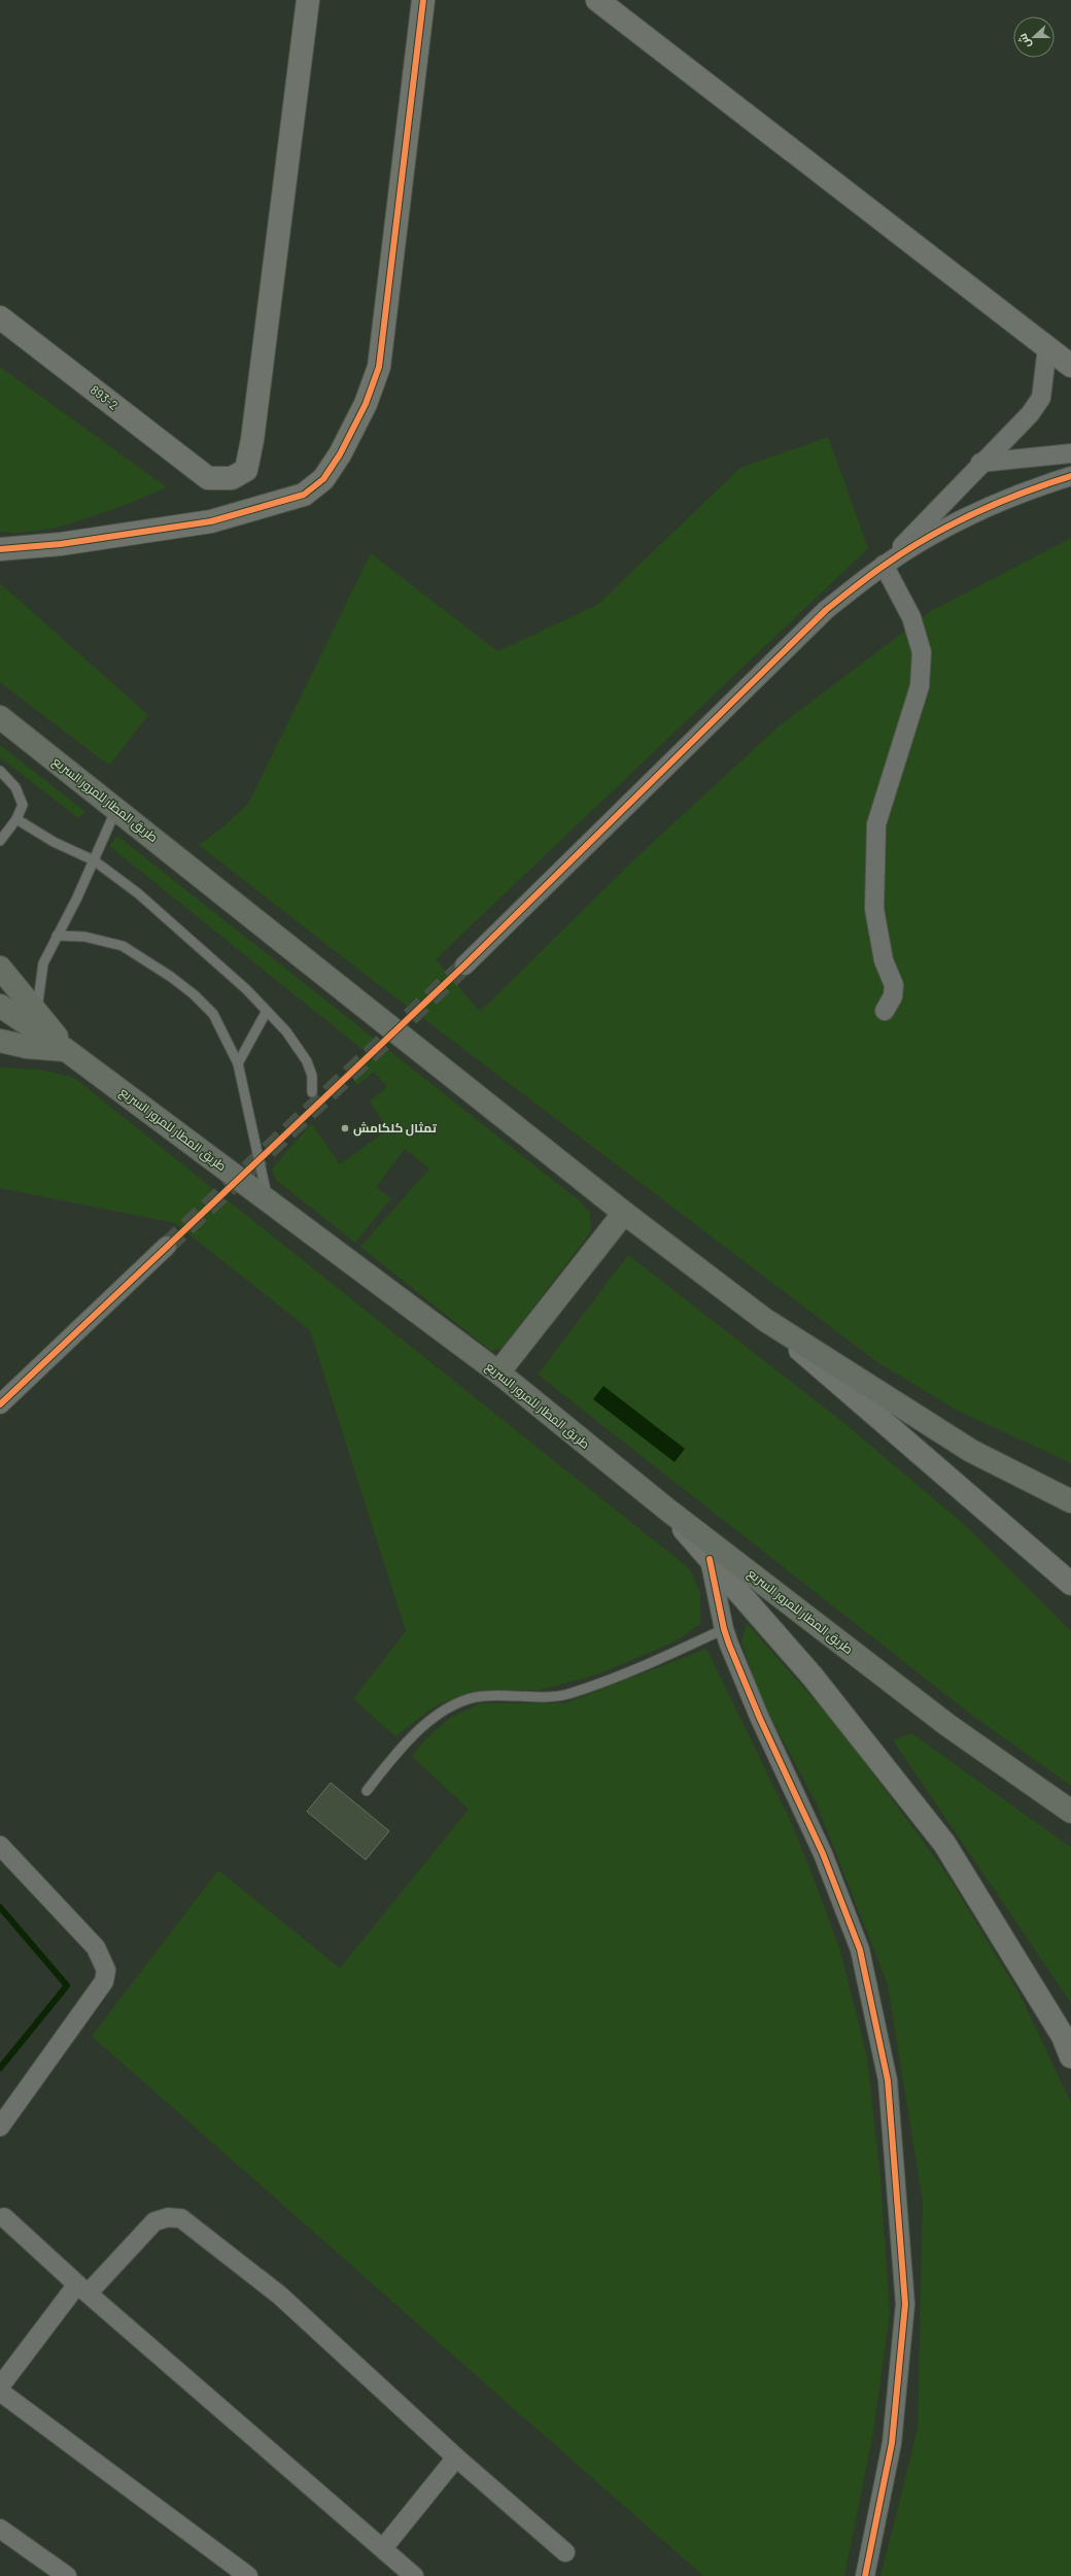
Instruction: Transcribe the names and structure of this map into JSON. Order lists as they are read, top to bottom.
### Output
{
  "streets": {
    "highway": ["طريق المطار للمرور السريع"],
    "street": ["893-2"]
  },
  "places": ["تمثال كلكامش"],
  "north": "left"
}
